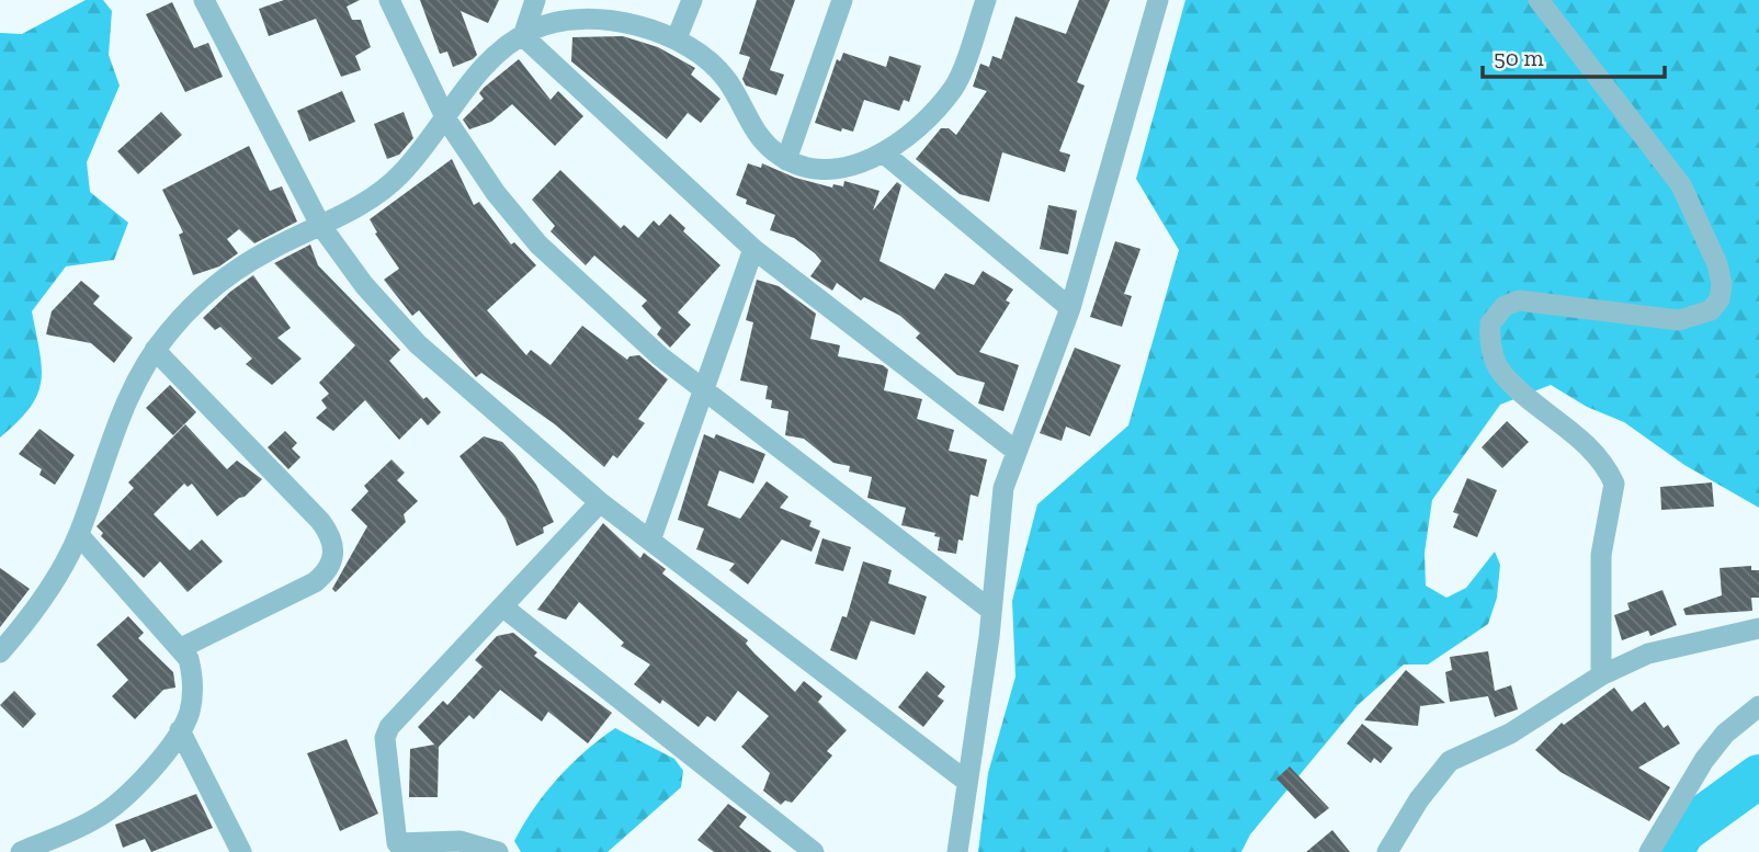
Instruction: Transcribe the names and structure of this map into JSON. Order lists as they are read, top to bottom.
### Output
{
  "scale_bar": "50 m"
}
